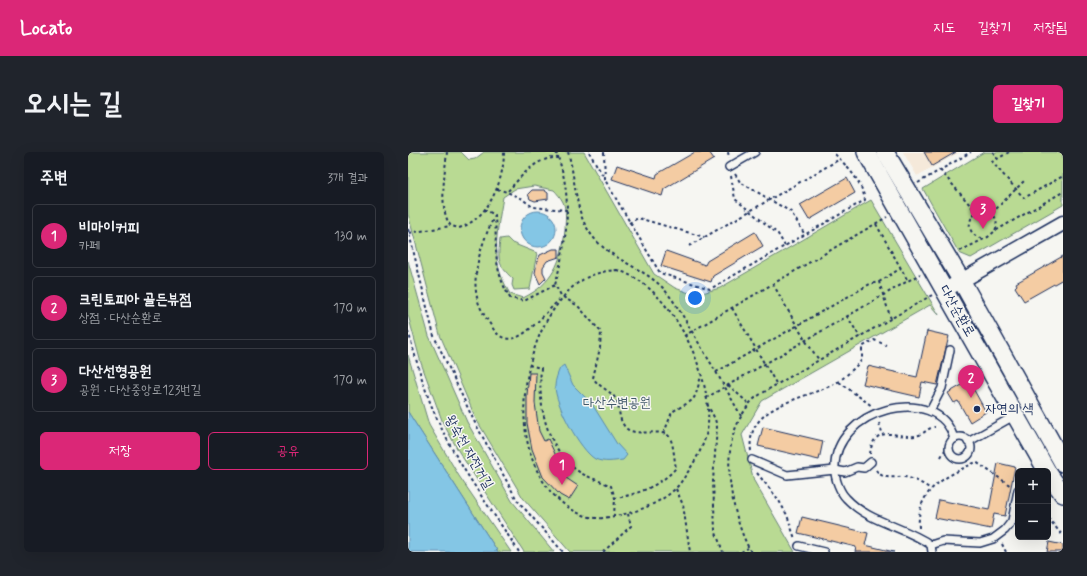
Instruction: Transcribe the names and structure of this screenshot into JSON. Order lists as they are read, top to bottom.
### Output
{
  "streets": {
    "street": ["다산순환로"],
    "path": ["왕숙천 자전거길"]
  },
  "parks": ["다산수변공원"],
  "places": ["자연의 색"],
  "page": {
    "header": "Locato",
    "nav": ["지도", "길찾기", "저장됨"],
    "buttons": [
      "길찾기",
      ["저장", "공유"]
    ],
    "title": "오시는 길",
    "heading": ["주변", "3개 결과"],
    "pins": ["3", "2", "1"],
    "list": [
      {
        "mark": "1",
        "name": "비마이커피",
        "note": "카페",
        "value": "130 m"
      },
      {
        "mark": "2",
        "name": "크린토피아 골든뷰점",
        "note": "상점 · 다산순환로",
        "value": "170 m"
      },
      {
        "mark": "3",
        "name": "다산선형공원",
        "note": "공원 · 다산중앙로123번길",
        "value": "170 m"
      }
    ],
    "map_buttons": ["+", "−"]
  }
}
